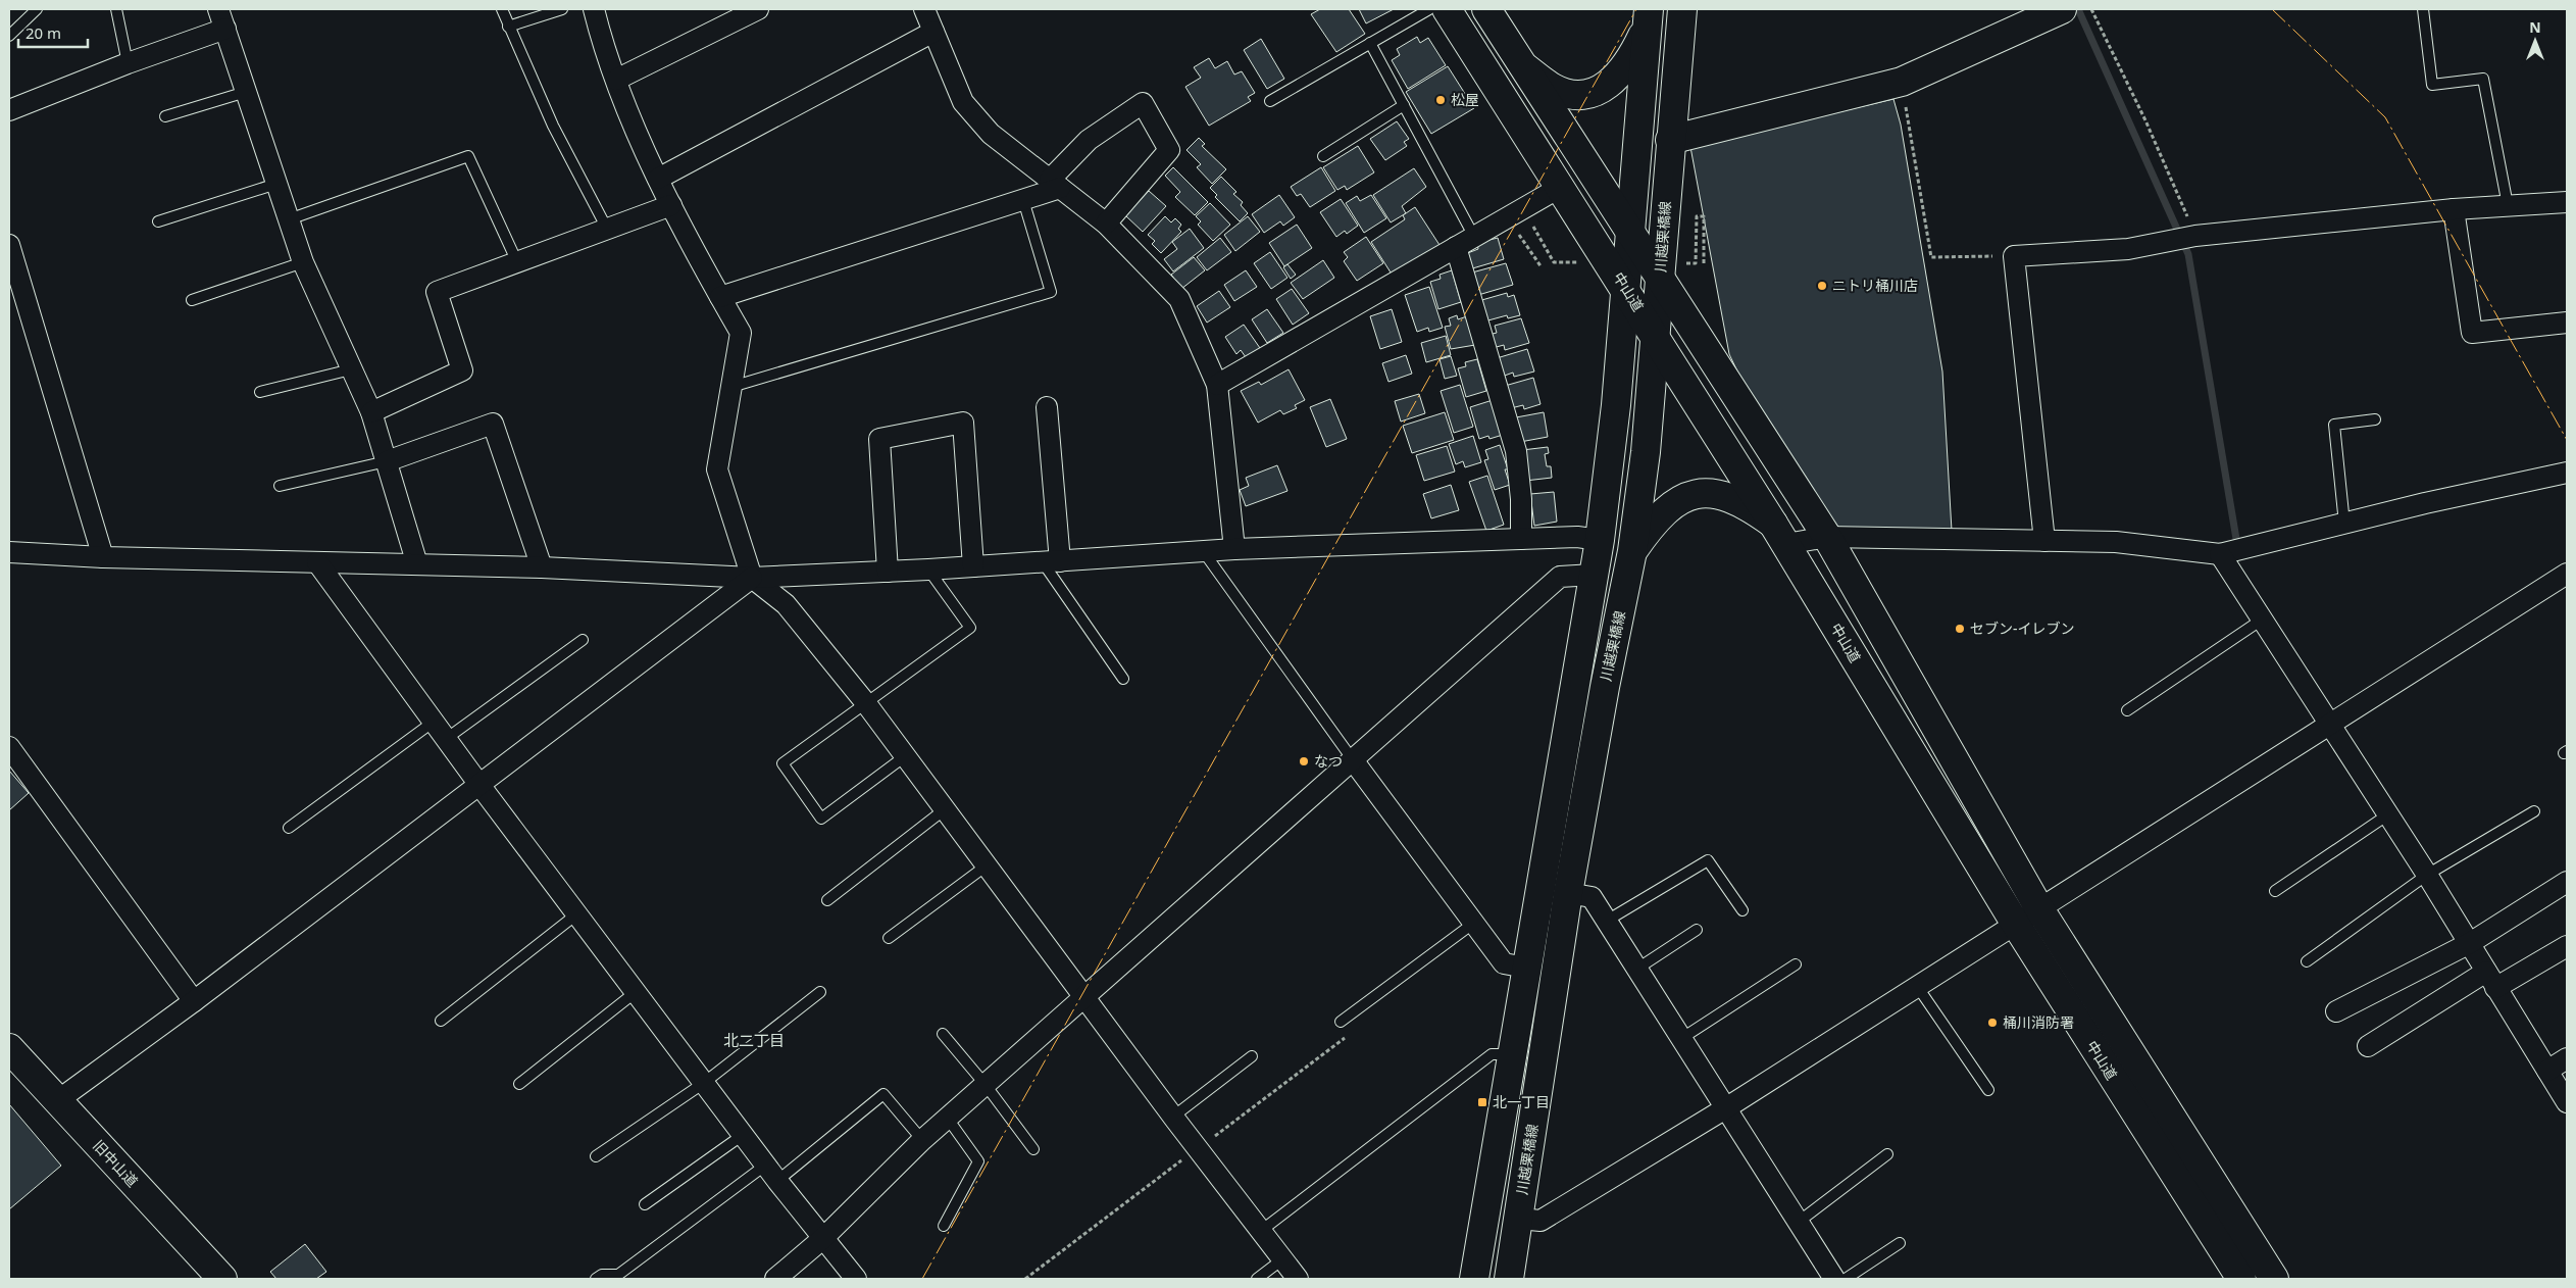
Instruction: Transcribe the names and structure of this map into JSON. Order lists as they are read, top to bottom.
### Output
{
  "streets": {
    "main road": ["川越栗橋線", "中山道", "旧中山道"]
  },
  "crossings": [
    ["川越栗橋線", "中山道"]
  ],
  "districts": ["北二丁目"],
  "places": {
    "other": [
      "松屋",
      "ニトリ桶川店",
      "セブン-イレブン",
      "なつ",
      "桶川消防署"
    ],
    "transit": ["北一丁目"]
  },
  "scale_bar": "20 m",
  "north": "top"
}
